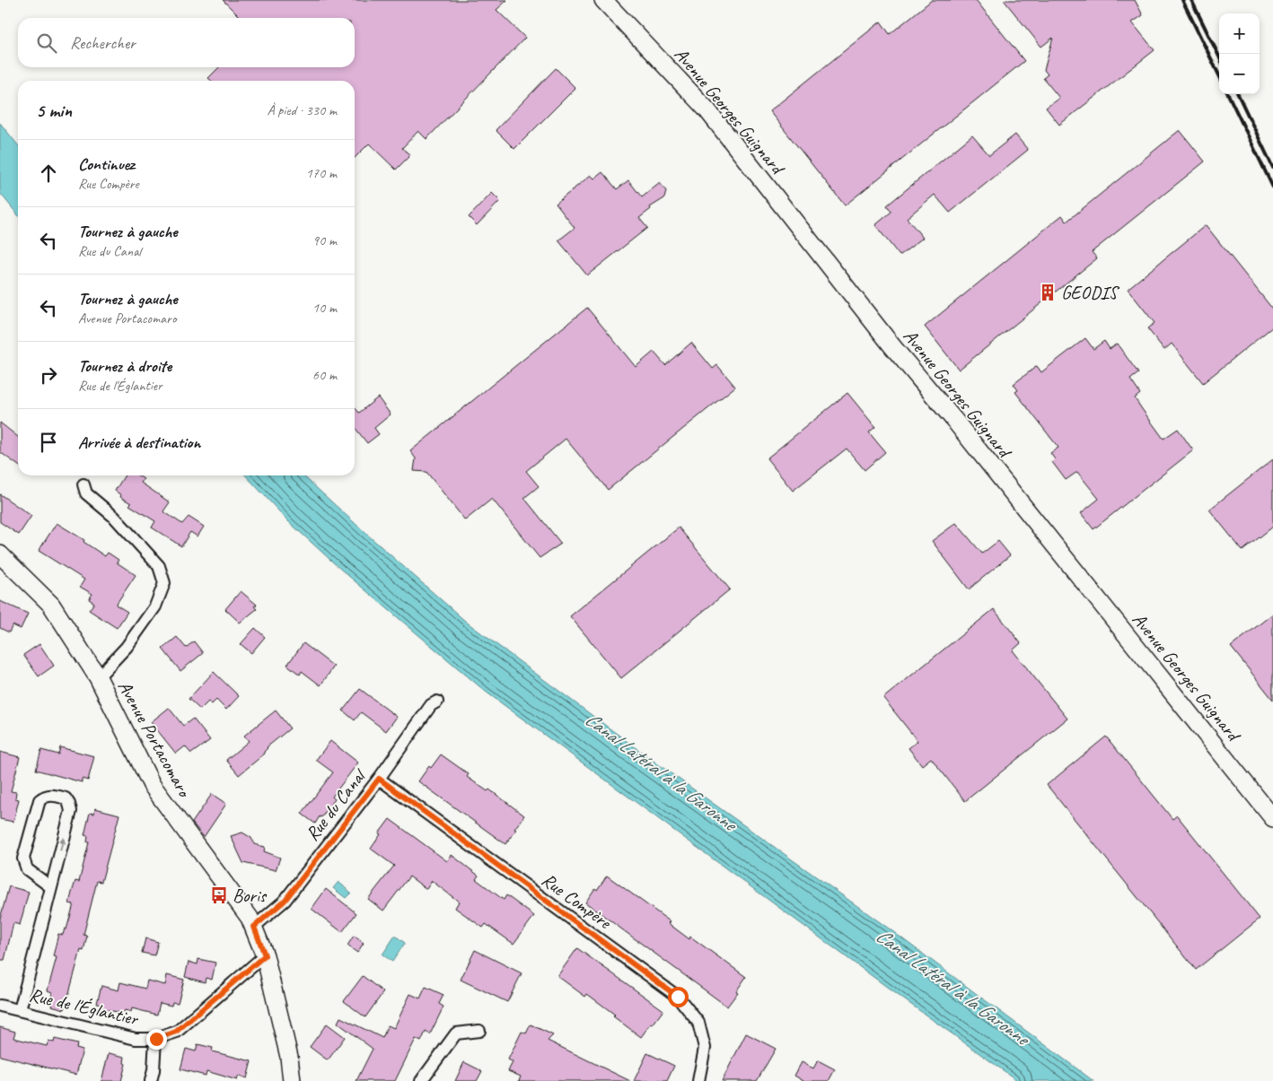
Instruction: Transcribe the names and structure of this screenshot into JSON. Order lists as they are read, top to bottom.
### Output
{
  "streets": {
    "street": [
      "Avenue Georges Guignard",
      "Avenue Portacomaro",
      "Rue du Canal",
      "Rue Compère",
      "Rue de l'Églantier"
    ]
  },
  "crossings": [
    ["Avenue Portacomaro", "Rue du Canal"],
    ["Avenue Portacomaro", "Rue de l'Églantier"],
    ["Rue du Canal", "Rue Compère"]
  ],
  "water": ["Canal Latéral à la Garonne"],
  "places": {
    "building": ["GEODIS"],
    "bus stop": ["Boris"]
  },
  "page": {
    "map_buttons": ["+", "−"],
    "search": "Rechercher",
    "heading": ["5 min", "À pied · 330 m"],
    "list": [
      ["Continuez", "Rue Compère", "170 m"],
      ["Tournez à gauche", "Rue du Canal", "90 m"],
      ["Tournez à gauche", "Avenue Portacomaro", "10 m"],
      ["Tournez à droite", "Rue de l'Églantier", "60 m"],
      "Arrivée à destination"
    ]
  }
}
